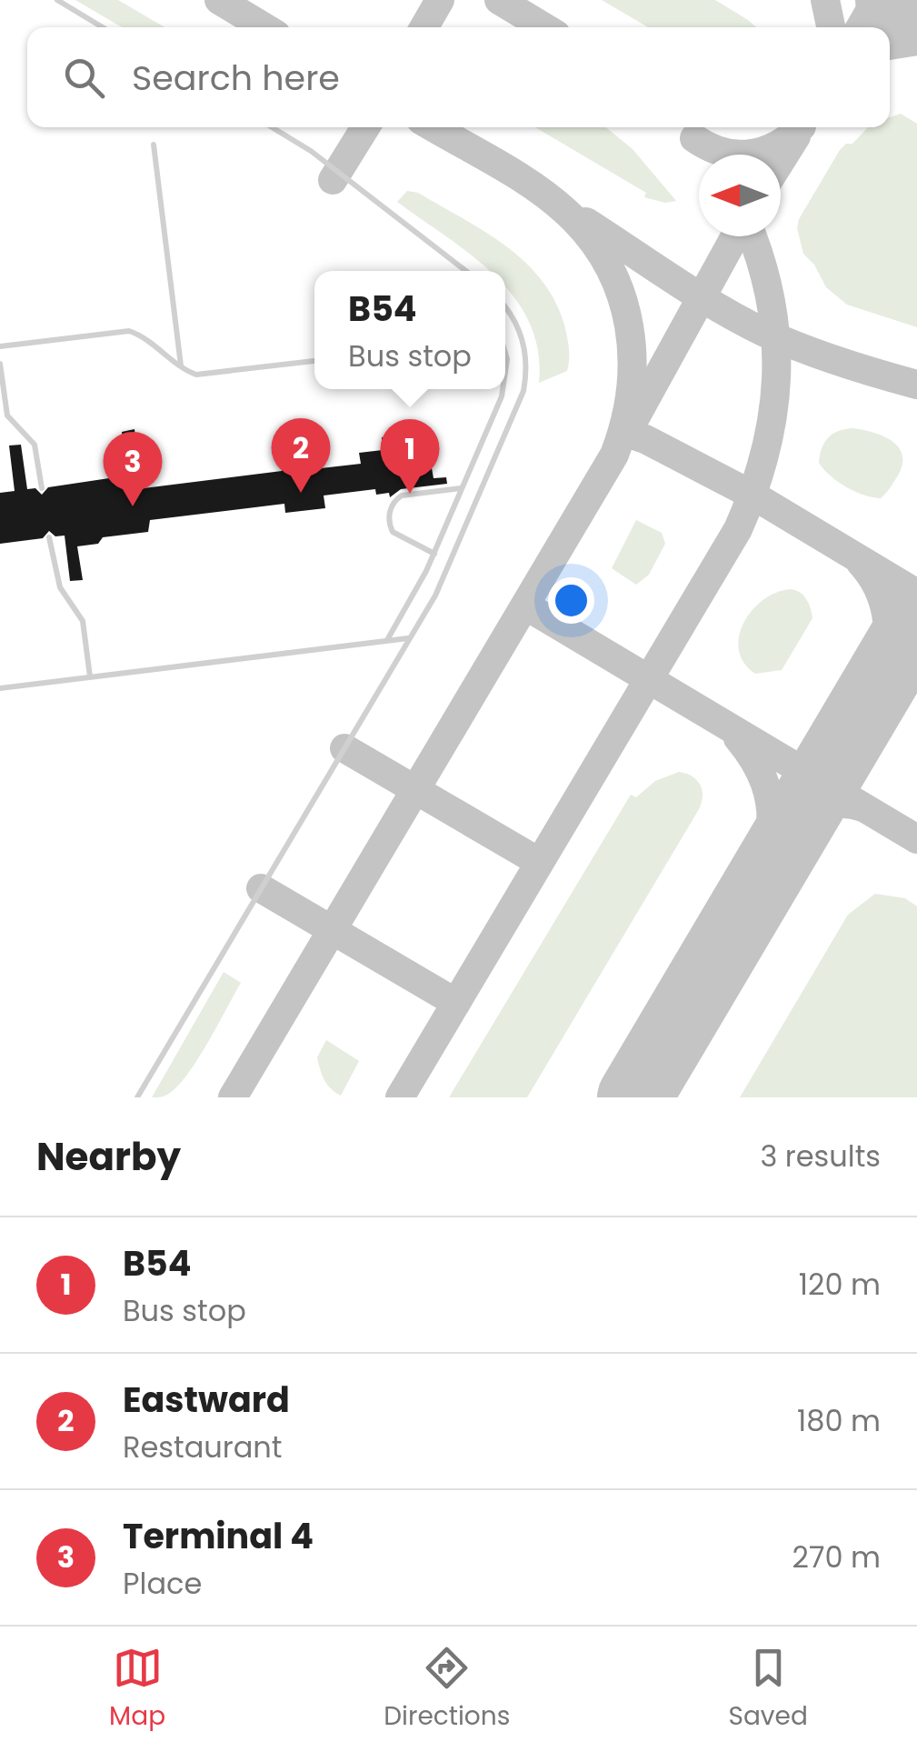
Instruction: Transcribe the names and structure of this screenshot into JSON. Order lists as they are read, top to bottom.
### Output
{
  "north": "left",
  "page": {
    "search": "Search here",
    "popup": ["B54", "Bus stop"],
    "pins": ["2", "1", "3"],
    "heading": ["Nearby", "3 results"],
    "list": [
      {
        "mark": "1",
        "name": "B54",
        "note": "Bus stop",
        "value": "120 m"
      },
      {
        "mark": "2",
        "name": "Eastward",
        "note": "Restaurant",
        "value": "180 m"
      },
      {
        "mark": "3",
        "name": "Terminal 4",
        "note": "Place",
        "value": "270 m"
      }
    ],
    "nav": ["Map", "Directions", "Saved"]
  }
}
